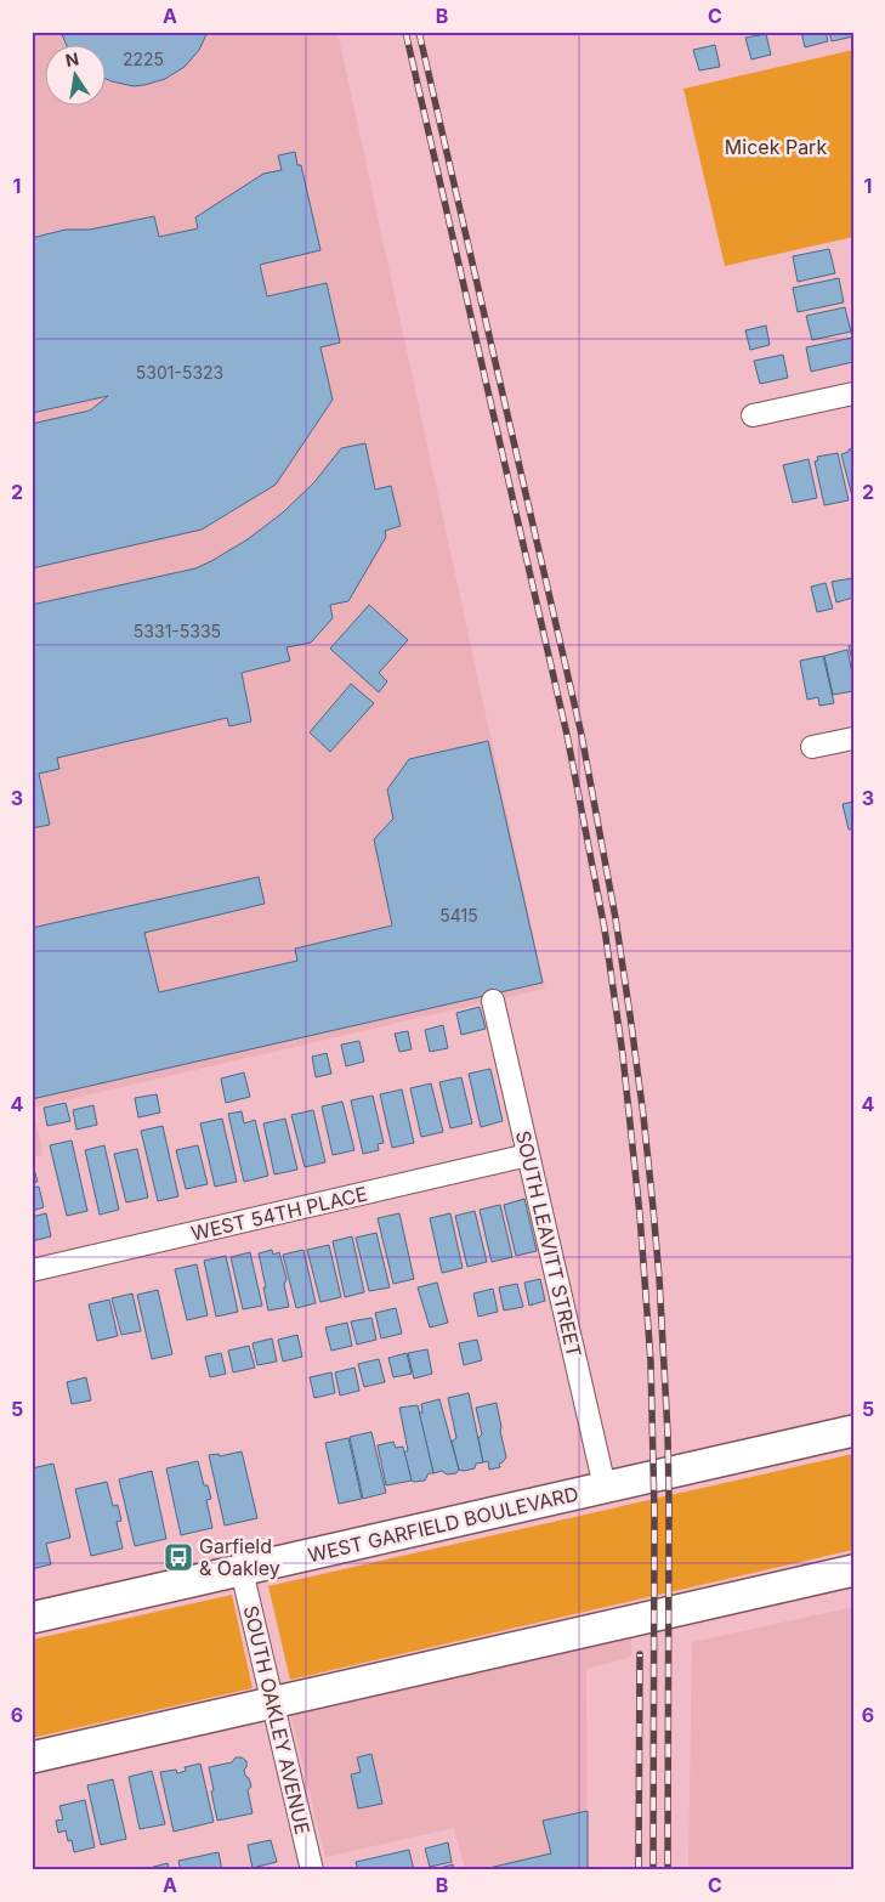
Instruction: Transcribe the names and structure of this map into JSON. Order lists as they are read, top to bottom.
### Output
{
  "streets": {
    "street": [
      "WEST 54TH PLACE",
      "SOUTH LEAVITT STREET",
      "WEST GARFIELD BOULEVARD",
      "SOUTH OAKLEY AVENUE"
    ]
  },
  "crossings": [
    ["WEST 54TH PLACE", "SOUTH LEAVITT STREET"],
    ["SOUTH LEAVITT STREET", "WEST GARFIELD BOULEVARD"],
    ["WEST GARFIELD BOULEVARD", "SOUTH OAKLEY AVENUE"]
  ],
  "parks": ["Micek Park"],
  "places": {
    "bus stop": ["Garfield & Oakley"]
  },
  "house_numbers": [
    "2225",
    "5301-5323",
    "5331-5335",
    "5415"
  ],
  "north": "top",
  "grid": {
    "columns": ["A", "B", "C"],
    "rows": [
      "1",
      "2",
      "3",
      "4",
      "5",
      "6"
    ]
  }
}
